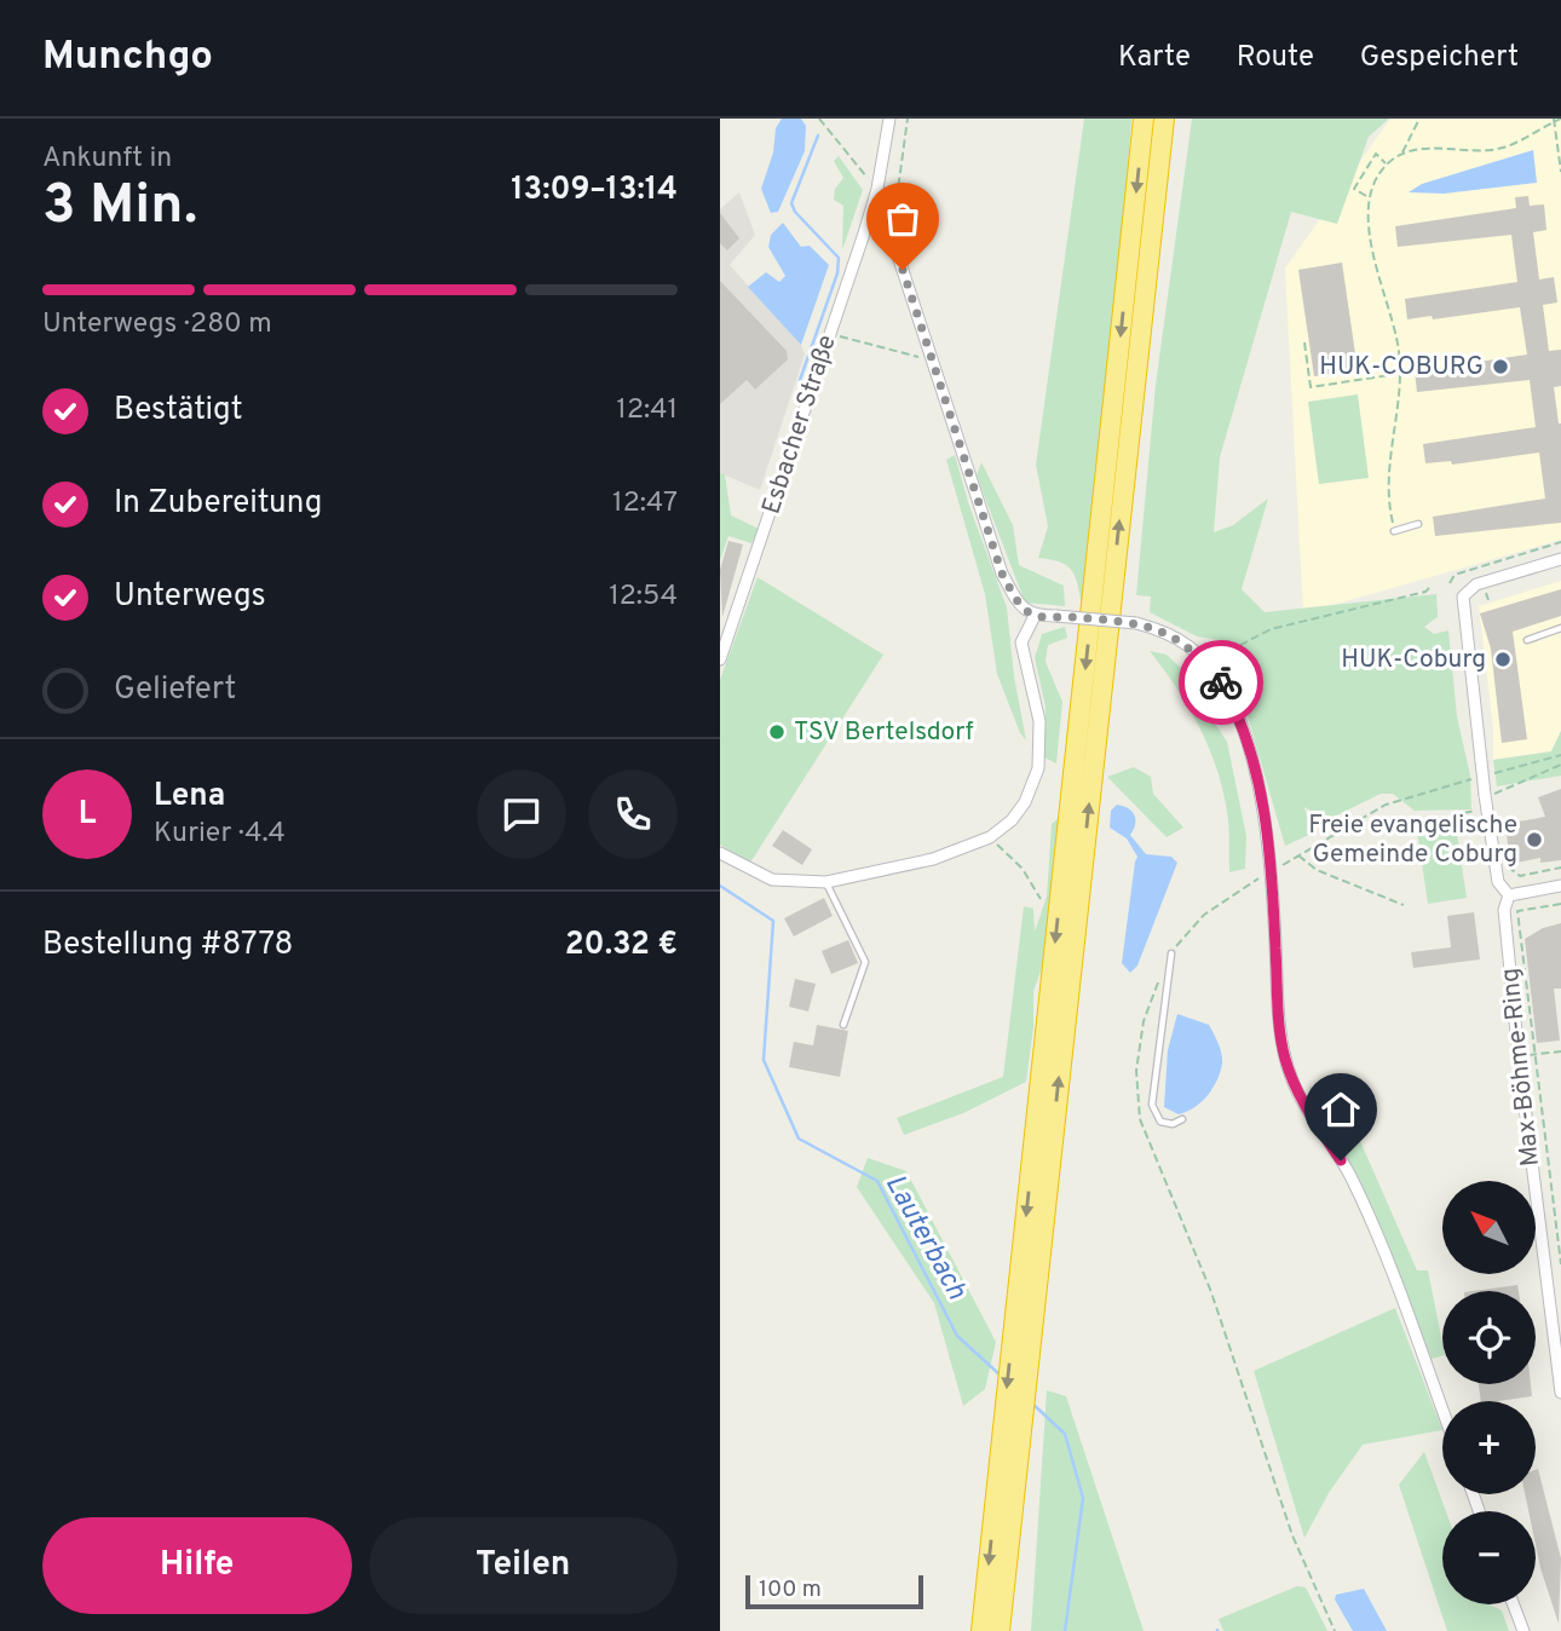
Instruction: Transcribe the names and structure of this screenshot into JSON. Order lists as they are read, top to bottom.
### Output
{
  "streets": {
    "street": ["Esbacher Straße", "Max-Böhme-Ring"]
  },
  "water": ["Lauterbach"],
  "places": [
    "HUK-COBURG",
    "HUK-Coburg",
    "TSV Bertelsdorf",
    "Freie evangelische Gemeinde Coburg"
  ],
  "scale_bar": "100 m",
  "north": "top left",
  "page": {
    "header": "Munchgo",
    "nav": ["Karte", "Route", "Gespeichert"],
    "heading": ["3 Min.", "Ankunft in", "13:09–13:14"],
    "panel": [
      "Lena",
      "Kurier · 4.4",
      "Bestellung #8778",
      "20.32 €"
    ],
    "bar": "Unterwegs · 280 m",
    "list": [
      ["Bestätigt", "12:41"],
      ["In Zubereitung", "12:47"],
      ["Unterwegs", "12:54"],
      "Geliefert"
    ],
    "round": "L",
    "map_buttons": ["+", "−"],
    "buttons": ["Hilfe", "Teilen"],
    "scale": "100 m"
  }
}
